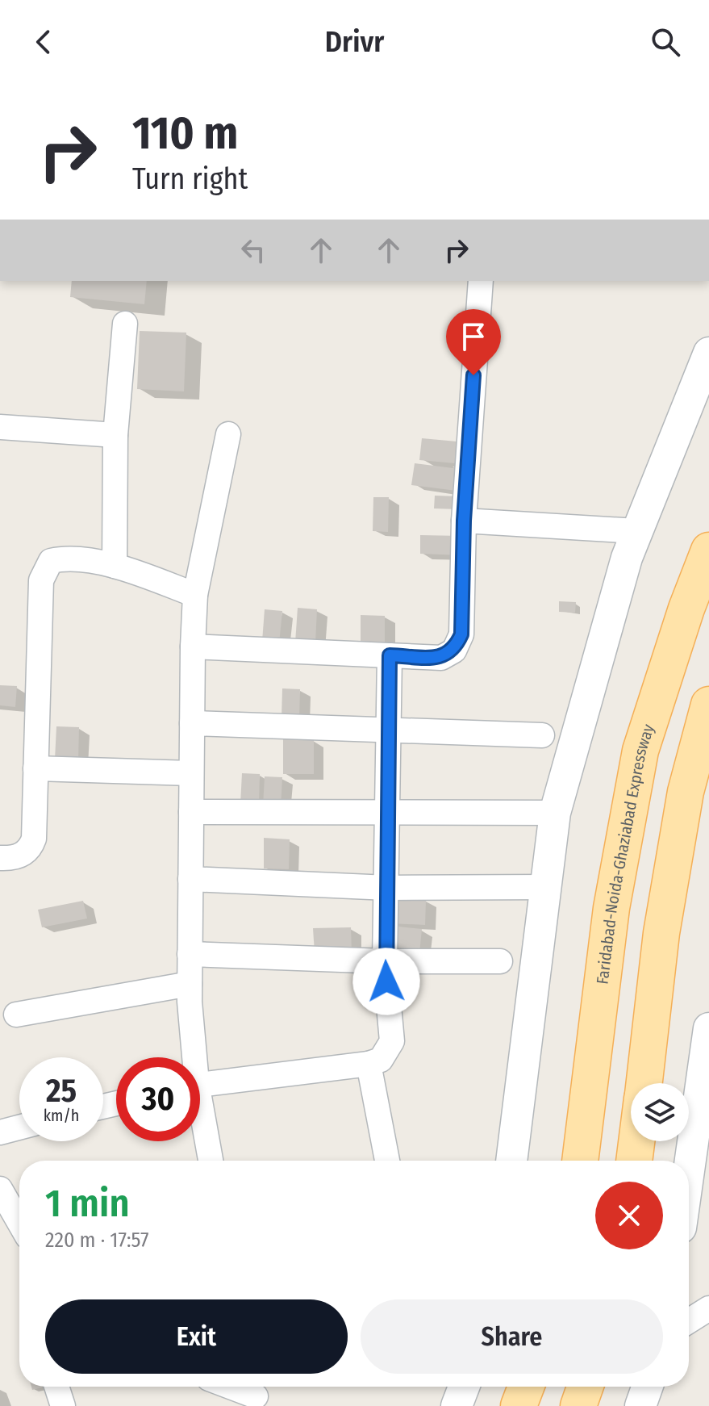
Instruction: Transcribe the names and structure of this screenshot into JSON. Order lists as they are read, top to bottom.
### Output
{
  "streets": {
    "main road": ["Faridabad-Noida-Ghaziabad Expressway"]
  },
  "page": {
    "header": "Drivr",
    "turn": ["110 m", "Turn right"],
    "speed": "25 km/h",
    "limit": "30",
    "heading": ["1 min", "220 m · 17:57"],
    "buttons": ["Exit", "Share"]
  }
}
